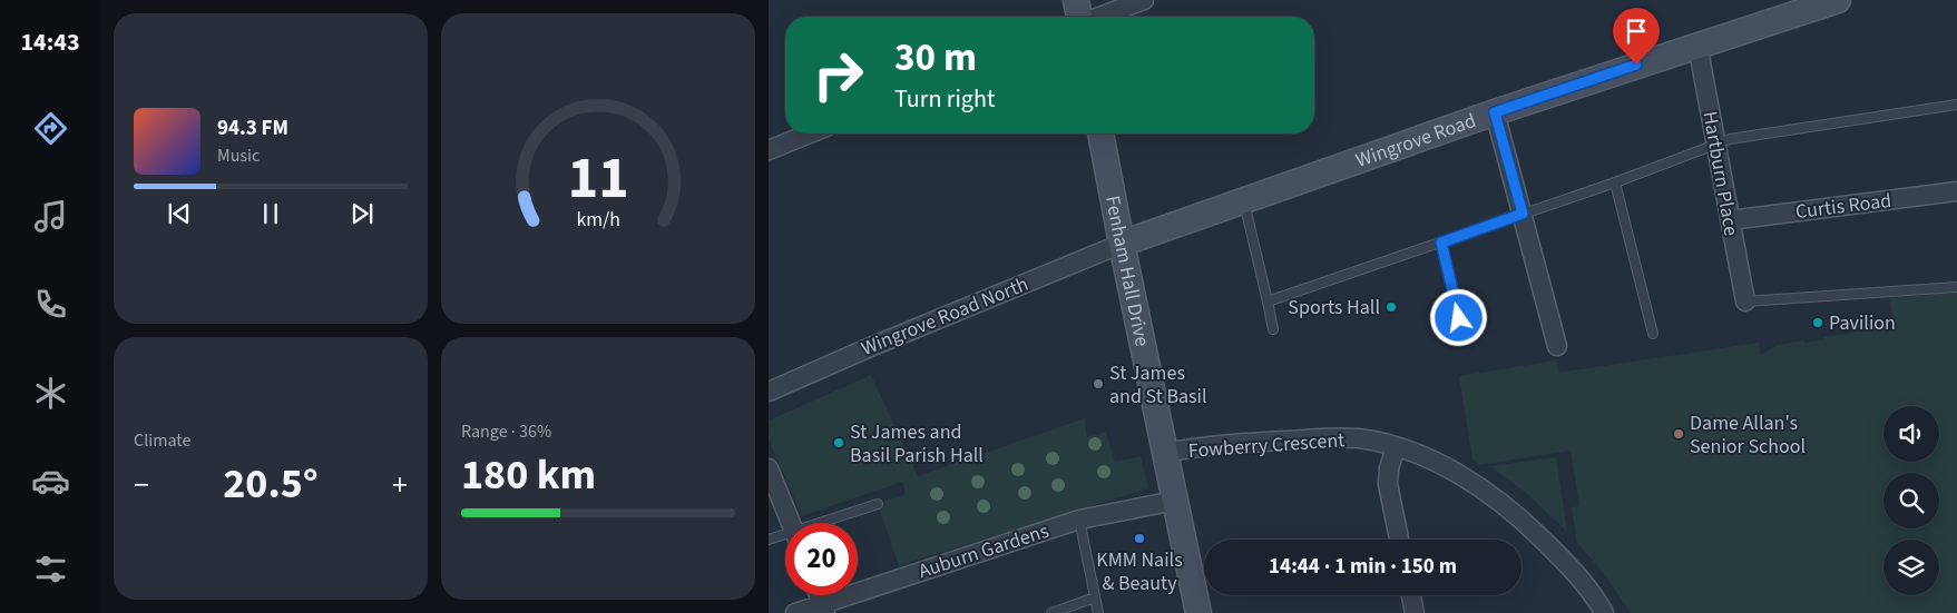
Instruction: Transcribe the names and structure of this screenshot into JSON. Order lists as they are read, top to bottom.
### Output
{
  "streets": {
    "street": [
      "Wingrove Road",
      "Hartburn Place",
      "Curtis Road",
      "Fenham Hall Drive",
      "Wingrove Road North",
      "Fowberry Crescent",
      "Auburn Gardens"
    ]
  },
  "crossings": [
    ["Wingrove Road", "Hartburn Place"],
    ["Wingrove Road", "Fenham Hall Drive"],
    ["Wingrove Road", "Wingrove Road North"],
    ["Hartburn Place", "Curtis Road"],
    ["Fenham Hall Drive", "Wingrove Road North"],
    ["Fenham Hall Drive", "Fowberry Crescent"],
    ["Fenham Hall Drive", "Auburn Gardens"]
  ],
  "places": [
    "Sports Hall",
    "Pavilion",
    "St James and St Basil",
    "Dame Allan's Senior School",
    "St James and Basil Parish Hall",
    "KMM Nails & Beauty"
  ],
  "page": {
    "tabs": "14:43",
    "turn": ["30 m", "Turn right"],
    "song": ["94.3 FM", "Music"],
    "tile": [
      "Climate",
      ["Range · 36%", "180 km"]
    ],
    "heat": ["−", "20.5°", "+"],
    "limit": "20",
    "trip": "14:44 · 1 min · 150 m",
    "gauge": ["11", "km/h"]
  }
}
